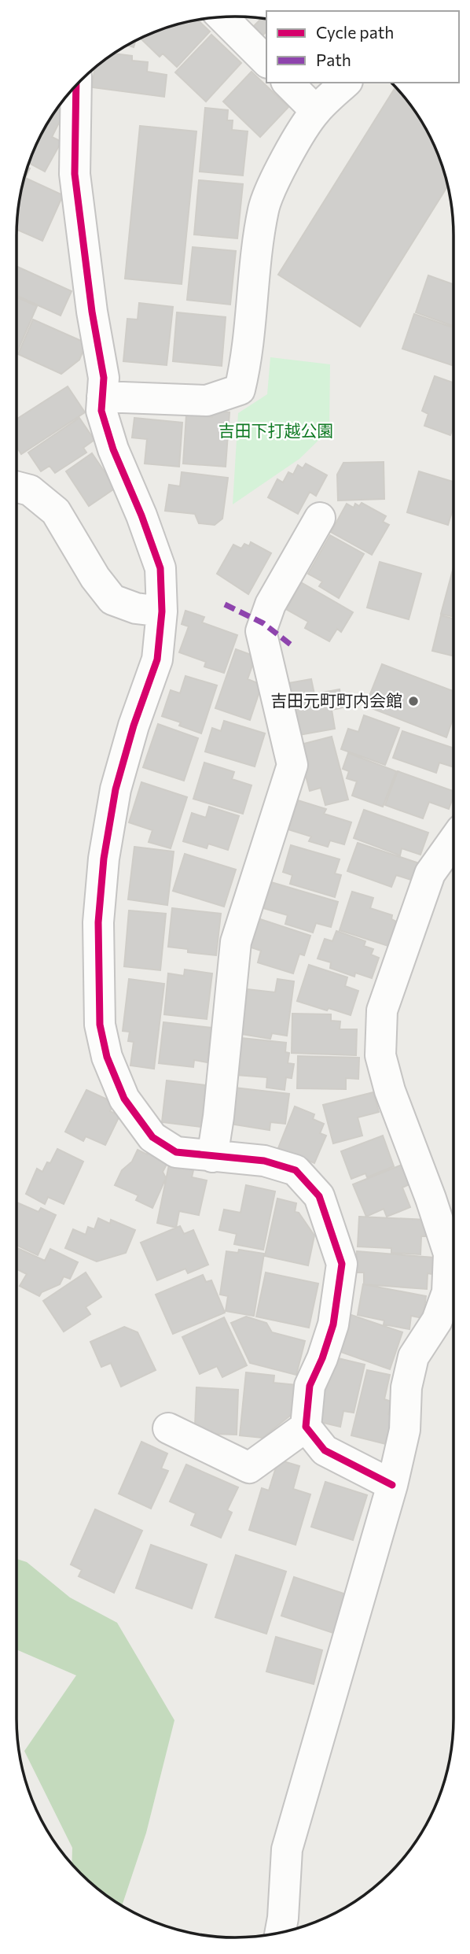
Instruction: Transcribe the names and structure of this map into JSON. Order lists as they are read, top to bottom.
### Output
{
  "parks": ["吉田下打越公園"],
  "places": ["吉田元町町内会館"],
  "legend": ["Cycle path", "Path"]
}
